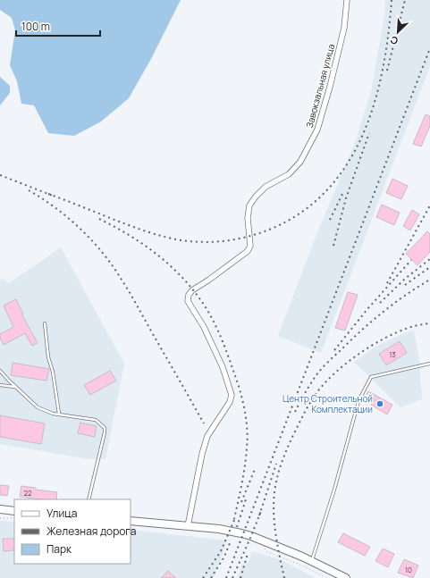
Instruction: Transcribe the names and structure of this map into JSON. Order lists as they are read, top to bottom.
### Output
{
  "streets": {
    "street": ["Завокзальная улица"]
  },
  "places": ["Центр Строительной Комплектации"],
  "house_numbers": ["13", "22", "10"],
  "legend": ["Улица", "Железная дорога", "Парк"],
  "scale_bar": "100 m",
  "north": "bottom left"
}
